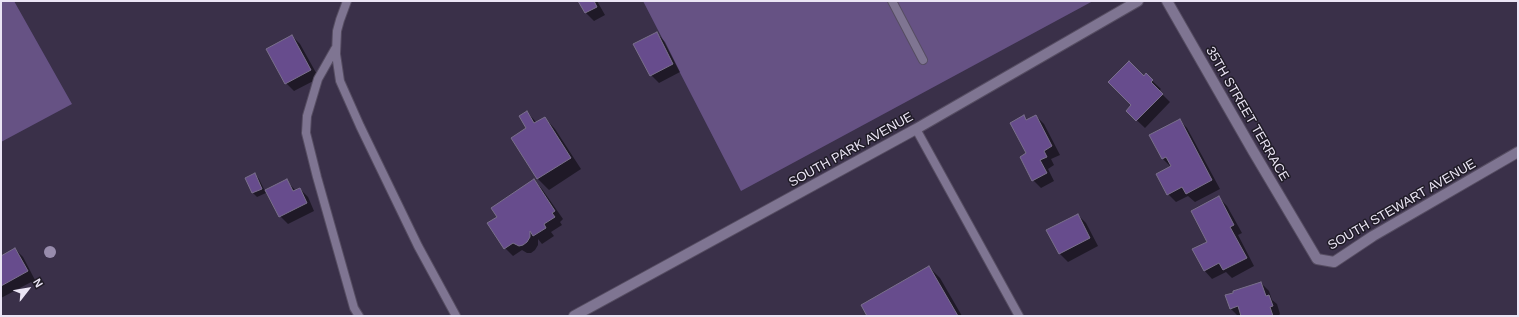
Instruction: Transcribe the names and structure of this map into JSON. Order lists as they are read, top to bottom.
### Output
{
  "streets": {
    "street": ["35TH STREET TERRACE", "SOUTH PARK AVENUE", "SOUTH STEWART AVENUE"]
  },
  "crossings": [
    ["35TH STREET TERRACE", "SOUTH STEWART AVENUE"]
  ],
  "north": "top right"
}
